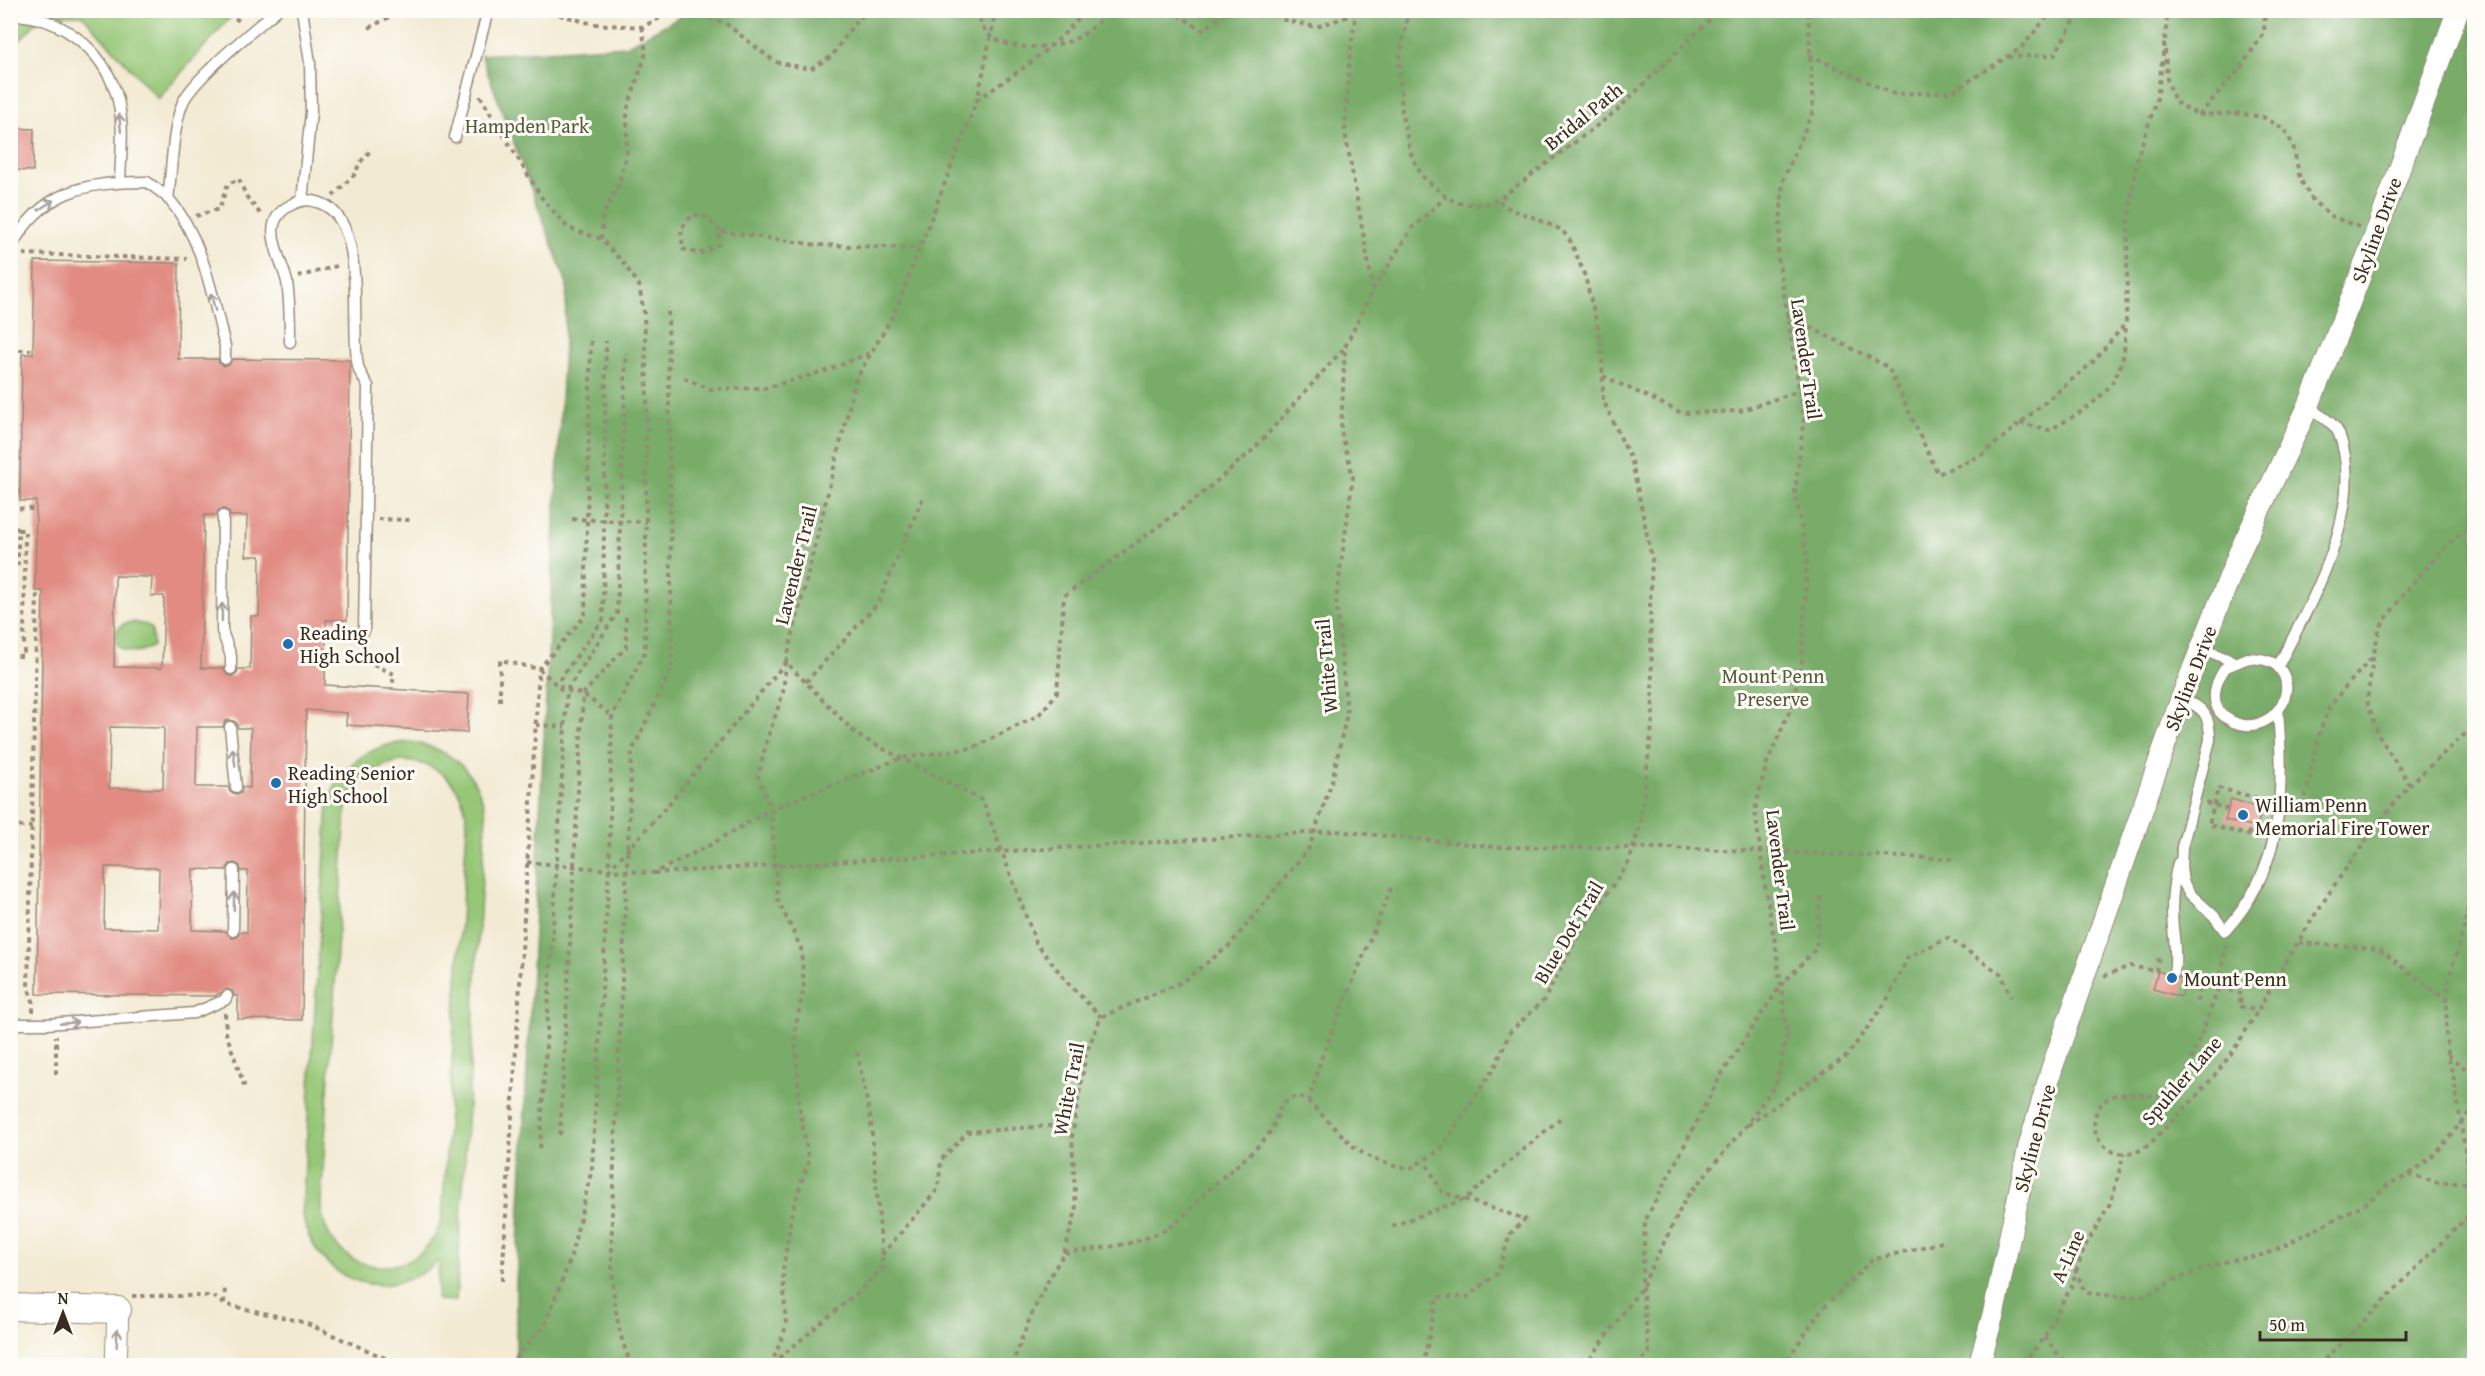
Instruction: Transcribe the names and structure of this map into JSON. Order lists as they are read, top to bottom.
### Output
{
  "streets": {
    "street": ["Skyline Drive"],
    "path": [
      "Bridal Path",
      "Lavender Trail",
      "White Trail",
      "Blue Dot Trail",
      "Spuhler Lane",
      "A-Line"
    ]
  },
  "crossings": [
    ["Bridal Path", "White Trail"],
    ["Bridal Path", "Blue Dot Trail"],
    ["Spuhler Lane", "A-Line"]
  ],
  "parks": ["Hampden Park", "Mount Penn Preserve"],
  "places": [
    "Reading High School",
    "Reading Senior High School",
    "William Penn Memorial Fire Tower",
    "Mount Penn"
  ],
  "scale_bar": "50 m",
  "north": "top"
}
